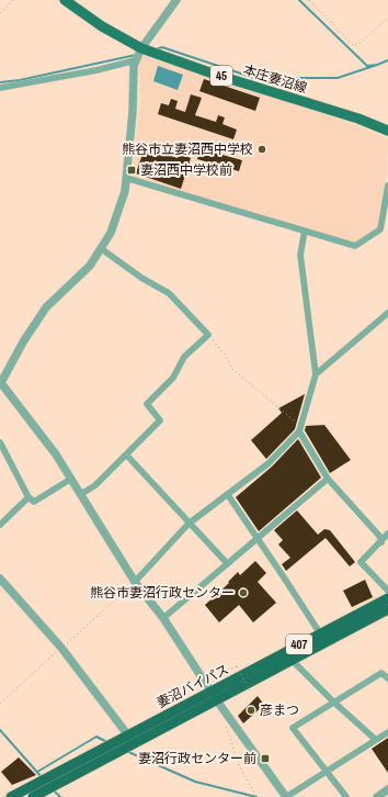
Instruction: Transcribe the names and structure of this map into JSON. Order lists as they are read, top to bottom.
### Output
{
  "streets": {
    "highway": ["407", "妻沼バイパス"],
    "main road": ["45", "本庄妻沼線"]
  },
  "places": {
    "other": ["熊谷市立妻沼西中学校", "熊谷市妻沼行政センター", "彦まつ"],
    "transit": ["妻沼西中学校前", "妻沼行政センター前"]
  }
}
